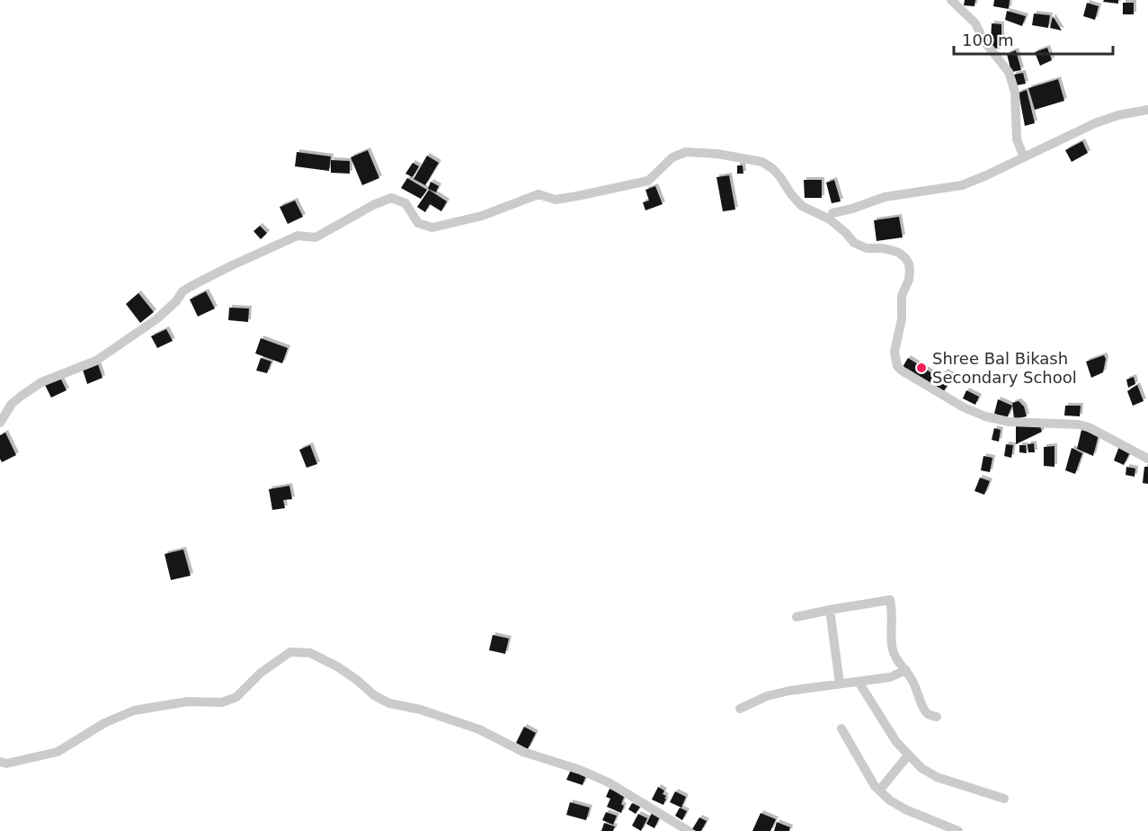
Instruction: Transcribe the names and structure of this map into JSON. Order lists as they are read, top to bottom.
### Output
{
  "places": ["Shree Bal Bikash Secondary School"],
  "scale_bar": "100 m"
}
